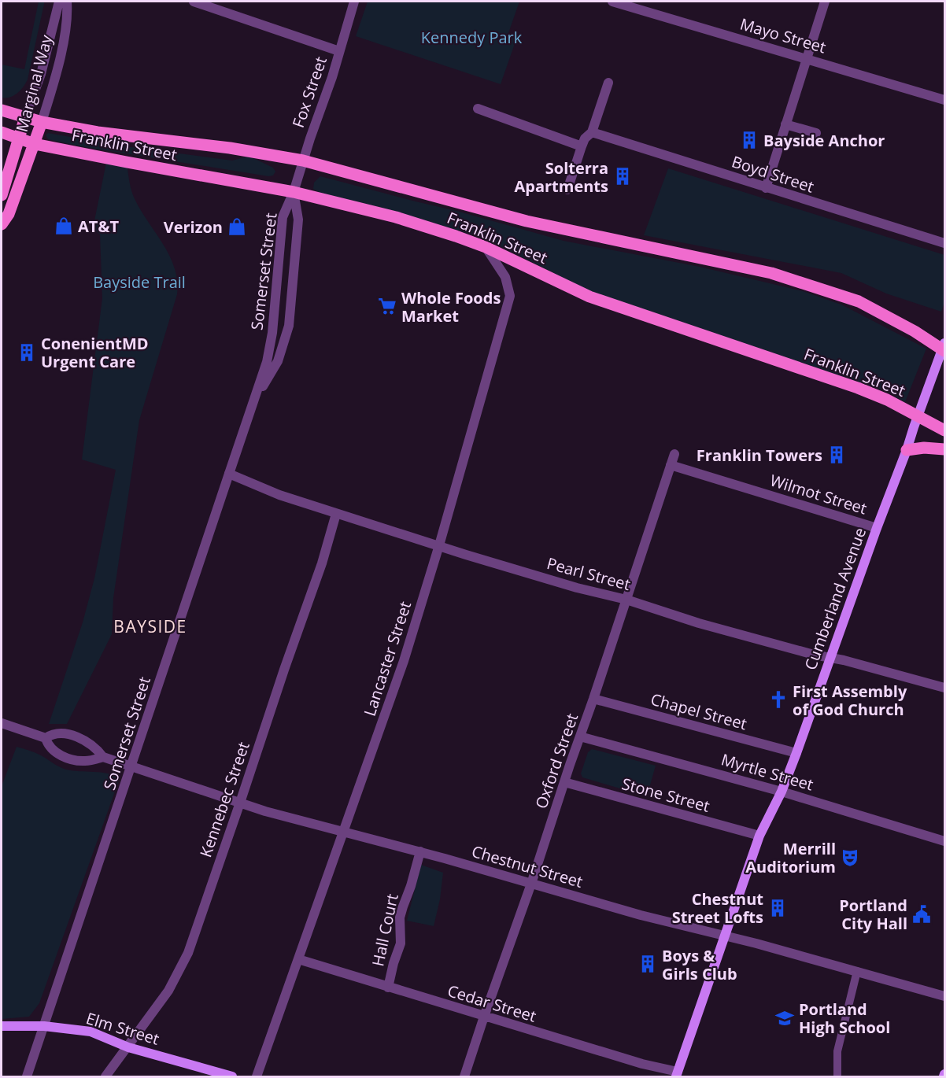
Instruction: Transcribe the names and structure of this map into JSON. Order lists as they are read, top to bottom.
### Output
{
  "streets": {
    "main road": [
      "Marginal Way",
      "Franklin Street",
      "Cumberland Avenue",
      "Elm Street"
    ],
    "street": [
      "Mayo Street",
      "Fox Street",
      "Boyd Street",
      "Somerset Street",
      "Wilmot Street",
      "Pearl Street",
      "Lancaster Street",
      "Chapel Street",
      "Oxford Street",
      "Myrtle Street",
      "Stone Street",
      "Kennebec Street",
      "Chestnut Street",
      "Hall Court",
      "Cedar Street"
    ]
  },
  "crossings": [
    ["Marginal Way", "Franklin Street"],
    ["Fox Street", "Franklin Street"],
    ["Fox Street", "Somerset Street"],
    ["Franklin Street", "Somerset Street"],
    ["Franklin Street", "Cumberland Avenue"],
    ["Franklin Street", "Lancaster Street"],
    ["Somerset Street", "Pearl Street"],
    ["Somerset Street", "Chestnut Street"],
    ["Somerset Street", "Elm Street"],
    ["Wilmot Street", "Cumberland Avenue"],
    ["Wilmot Street", "Oxford Street"],
    ["Pearl Street", "Cumberland Avenue"],
    ["Pearl Street", "Lancaster Street"],
    ["Pearl Street", "Oxford Street"],
    ["Pearl Street", "Kennebec Street"],
    ["Cumberland Avenue", "Chapel Street"],
    ["Cumberland Avenue", "Myrtle Street"],
    ["Cumberland Avenue", "Stone Street"],
    ["Cumberland Avenue", "Chestnut Street"],
    ["Cumberland Avenue", "Cedar Street"],
    ["Lancaster Street", "Chestnut Street"],
    ["Lancaster Street", "Cedar Street"],
    ["Chapel Street", "Oxford Street"],
    ["Oxford Street", "Myrtle Street"],
    ["Oxford Street", "Stone Street"],
    ["Oxford Street", "Chestnut Street"],
    ["Oxford Street", "Cedar Street"],
    ["Kennebec Street", "Chestnut Street"],
    ["Kennebec Street", "Elm Street"],
    ["Chestnut Street", "Hall Court"],
    ["Hall Court", "Cedar Street"]
  ],
  "districts": ["BAYSIDE"],
  "parks": ["Kennedy Park", "Bayside Trail"],
  "places": {
    "building": [
      "Bayside Anchor",
      "Solterra Apartments",
      "ConenientMD Urgent Care",
      "Franklin Towers",
      "Chestnut Street Lofts",
      "Boys & Girls Club"
    ],
    "shop": ["AT&T", "Verizon"],
    "supermarket": ["Whole Foods Market"],
    "church": ["First Assembly of God Church"],
    "theatre": ["Merrill Auditorium"],
    "public building": ["Portland City Hall"],
    "school or university": ["Portland High School"]
  }
}
